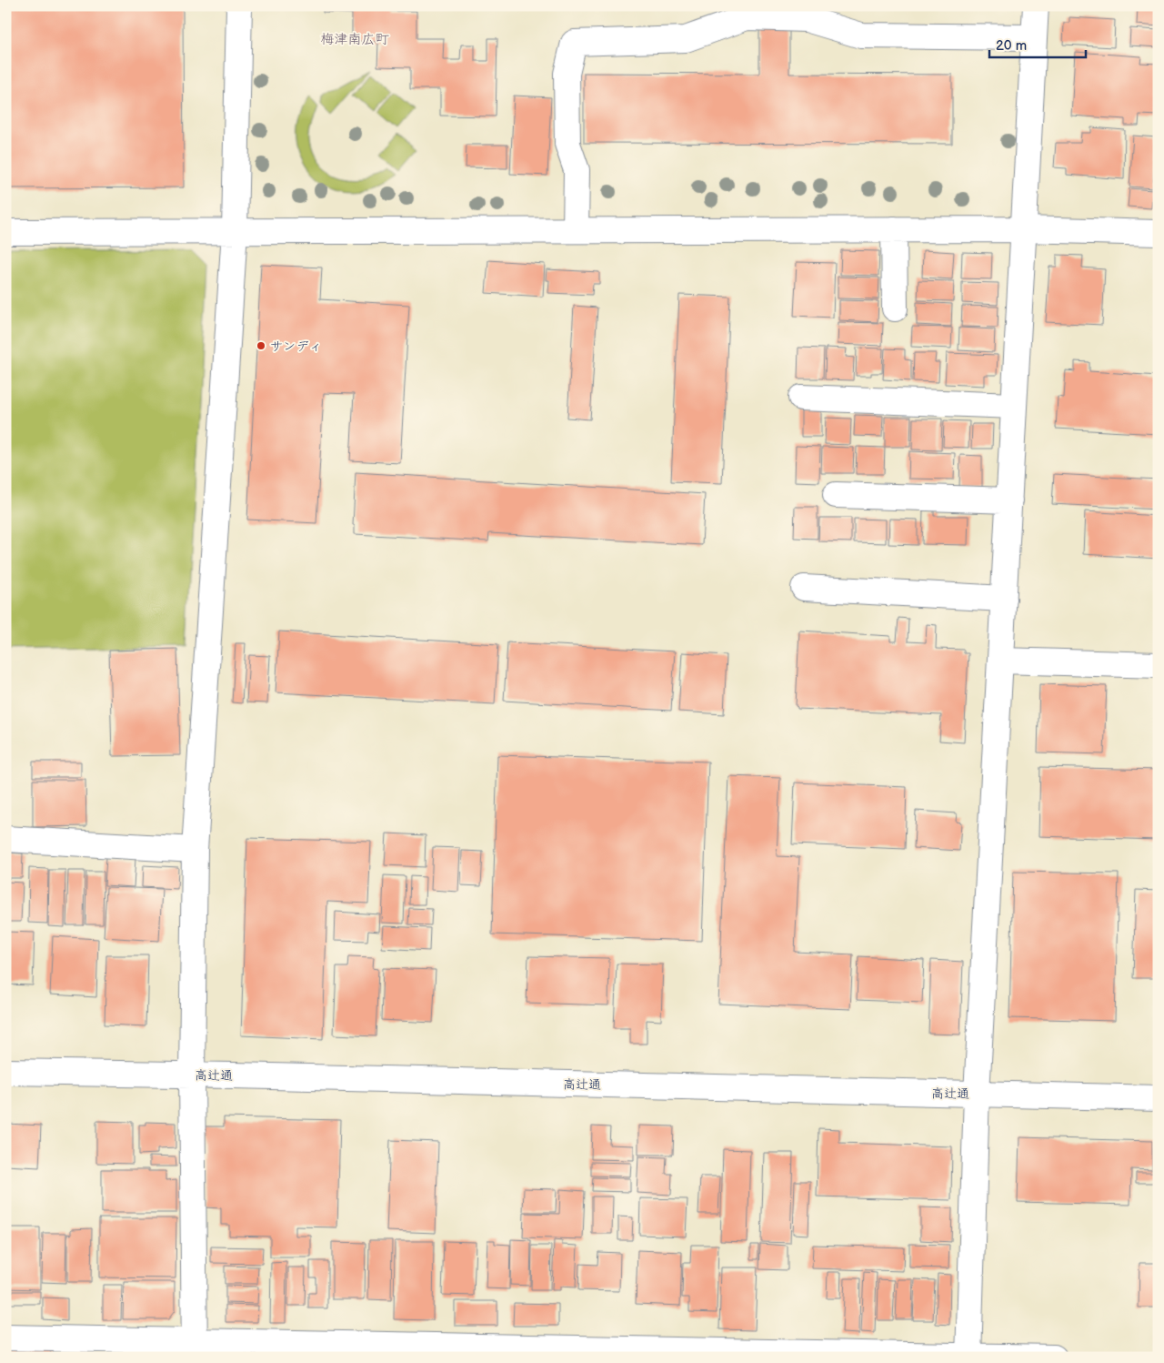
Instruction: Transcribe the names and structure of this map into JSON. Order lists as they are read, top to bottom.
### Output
{
  "streets": {
    "street": ["高辻通"]
  },
  "districts": ["梅津南広町"],
  "places": ["サンディ"],
  "scale_bar": "20 m"
}
